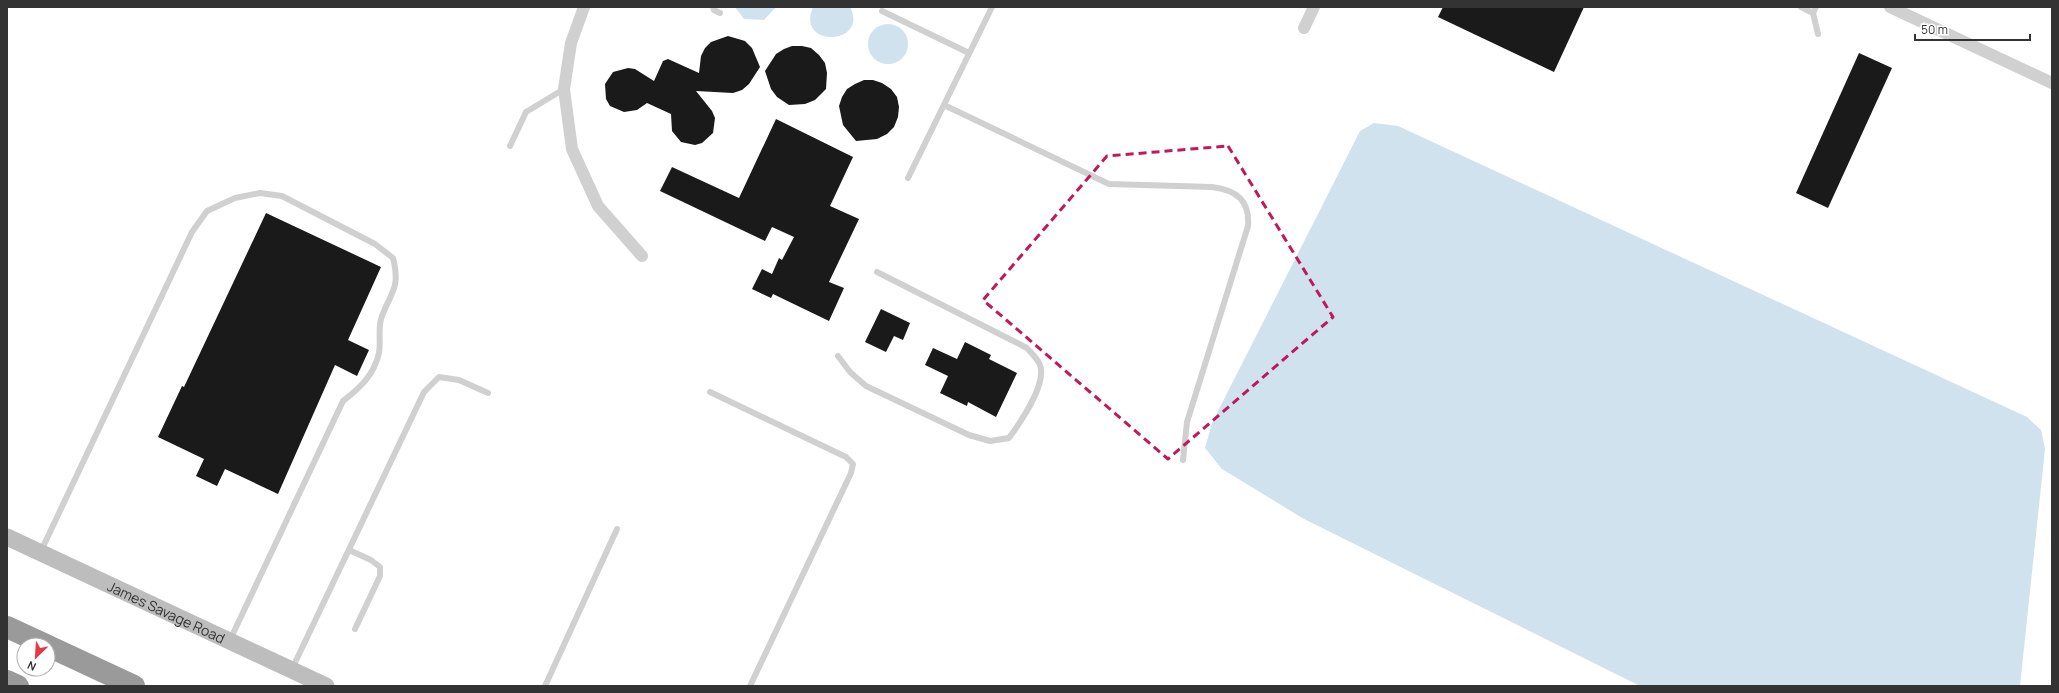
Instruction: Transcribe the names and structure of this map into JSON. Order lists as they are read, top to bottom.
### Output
{
  "streets": {
    "street": ["James Savage Road"]
  },
  "scale_bar": "50 m",
  "north": "bottom left"
}
